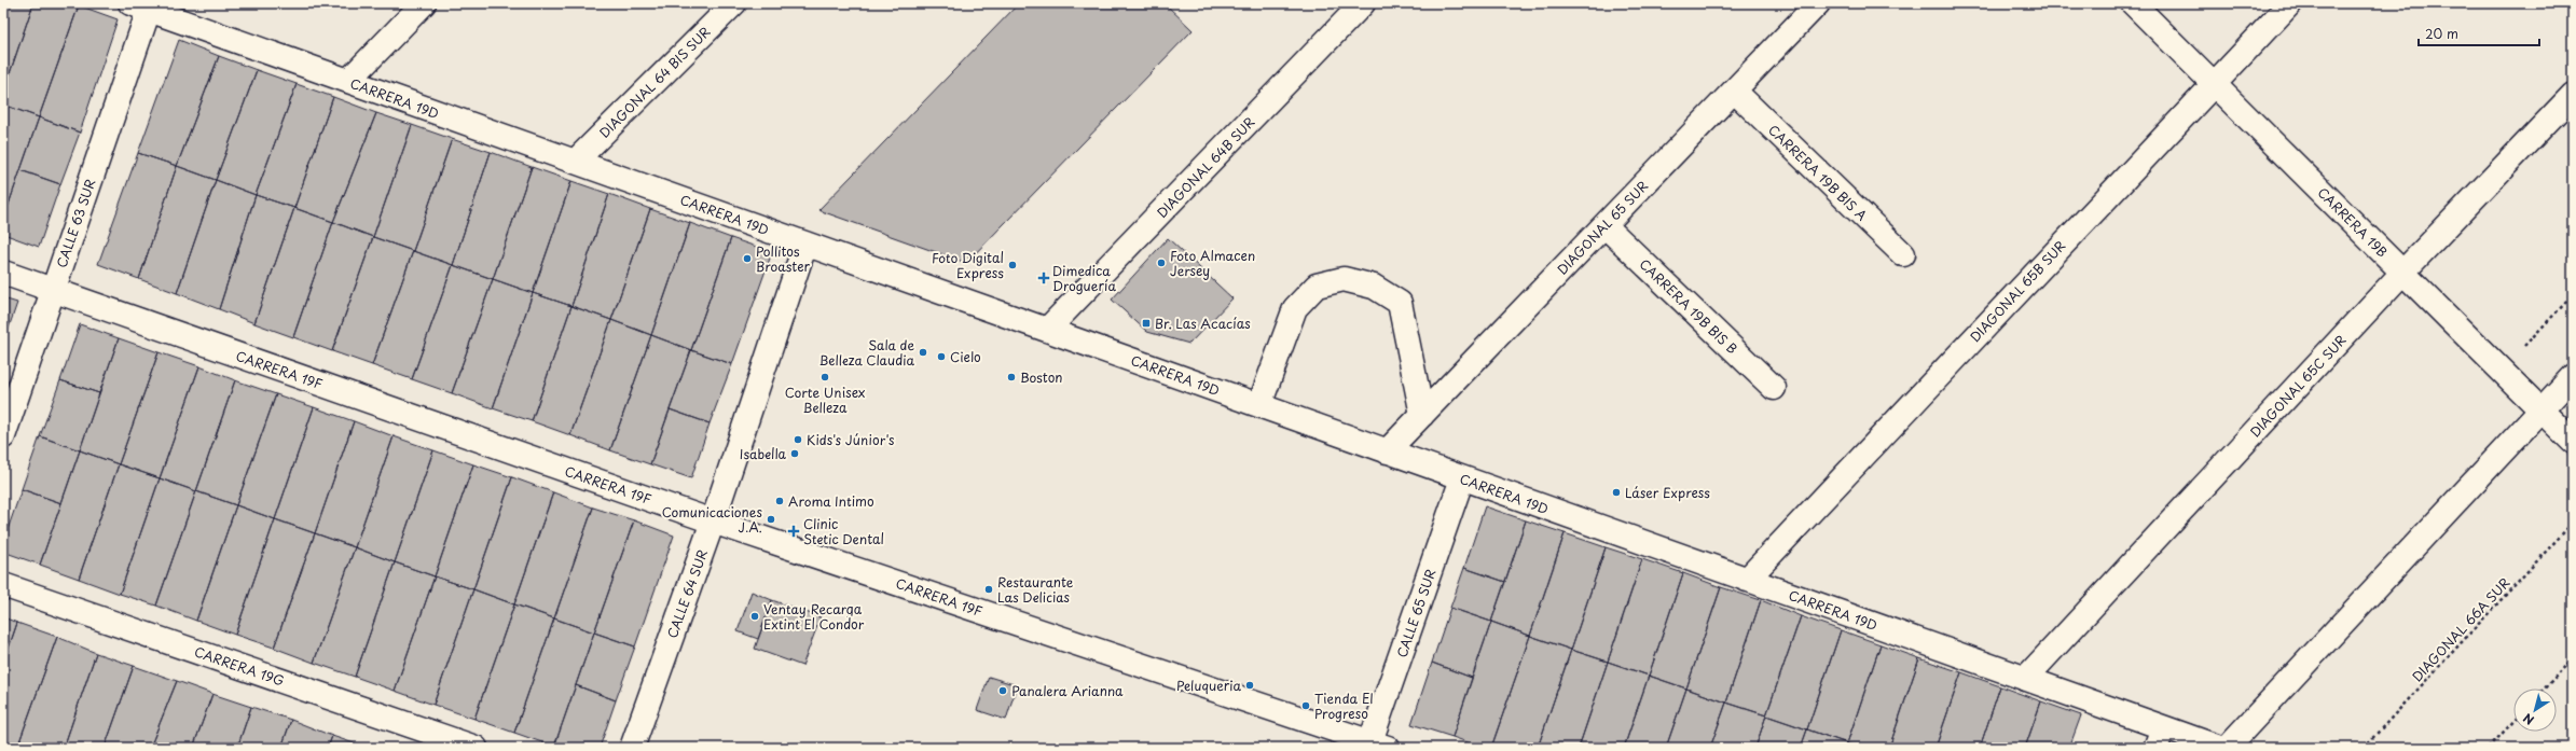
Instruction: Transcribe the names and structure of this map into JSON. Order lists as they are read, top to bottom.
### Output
{
  "streets": {
    "street": [
      "DIAGONAL 64 BIS SUR",
      "CARRERA 19D",
      "DIAGONAL 64B SUR",
      "CARRERA 19B BIS A",
      "CARRERA 19B",
      "CALLE 63 SUR",
      "DIAGONAL 65 SUR",
      "DIAGONAL 65B SUR",
      "CARRERA 19B BIS B",
      "CARRERA 19F",
      "DIAGONAL 65C SUR",
      "CALLE 64 SUR",
      "CALLE 65 SUR",
      "CARRERA 19G"
    ],
    "path": ["DIAGONAL 66A SUR"]
  },
  "crossings": [
    ["DIAGONAL 64 BIS SUR", "CARRERA 19D"],
    ["CARRERA 19D", "DIAGONAL 64B SUR"],
    ["CARRERA 19D", "CALLE 63 SUR"],
    ["CARRERA 19D", "DIAGONAL 65 SUR"],
    ["CARRERA 19D", "DIAGONAL 65B SUR"],
    ["CARRERA 19D", "DIAGONAL 65C SUR"],
    ["CARRERA 19D", "CALLE 64 SUR"],
    ["CARRERA 19D", "CALLE 65 SUR"],
    ["CARRERA 19B BIS A", "DIAGONAL 65 SUR"],
    ["CARRERA 19B", "DIAGONAL 65B SUR"],
    ["CARRERA 19B", "DIAGONAL 65C SUR"],
    ["CALLE 63 SUR", "CARRERA 19F"],
    ["DIAGONAL 65 SUR", "CARRERA 19B BIS B"],
    ["CARRERA 19F", "CALLE 64 SUR"],
    ["CARRERA 19F", "CALLE 65 SUR"]
  ],
  "places": {
    "other": [
      "Pollitos Broaster",
      "Foto Almacen Jersey",
      "Foto Digital Express",
      "Sala de Belleza Claudia",
      "Cielo",
      "Corte Unisex Belleza",
      "Boston",
      "Kids's Júnior's",
      "Isabella",
      "Láser Express",
      "Aroma Intimo",
      "Comunicaciones J.A.",
      "Restaurante Las Delicias",
      "Ventay Recarga Extint El Condor",
      "Peluqueria",
      "Panalera Arianna",
      "Tienda El Progreso"
    ],
    "health": ["Dimedica Droguería", "Clinic Stetic Dental"],
    "transit": ["Br. Las Acacías"]
  },
  "scale_bar": "20 m",
  "north": "bottom left"
}
